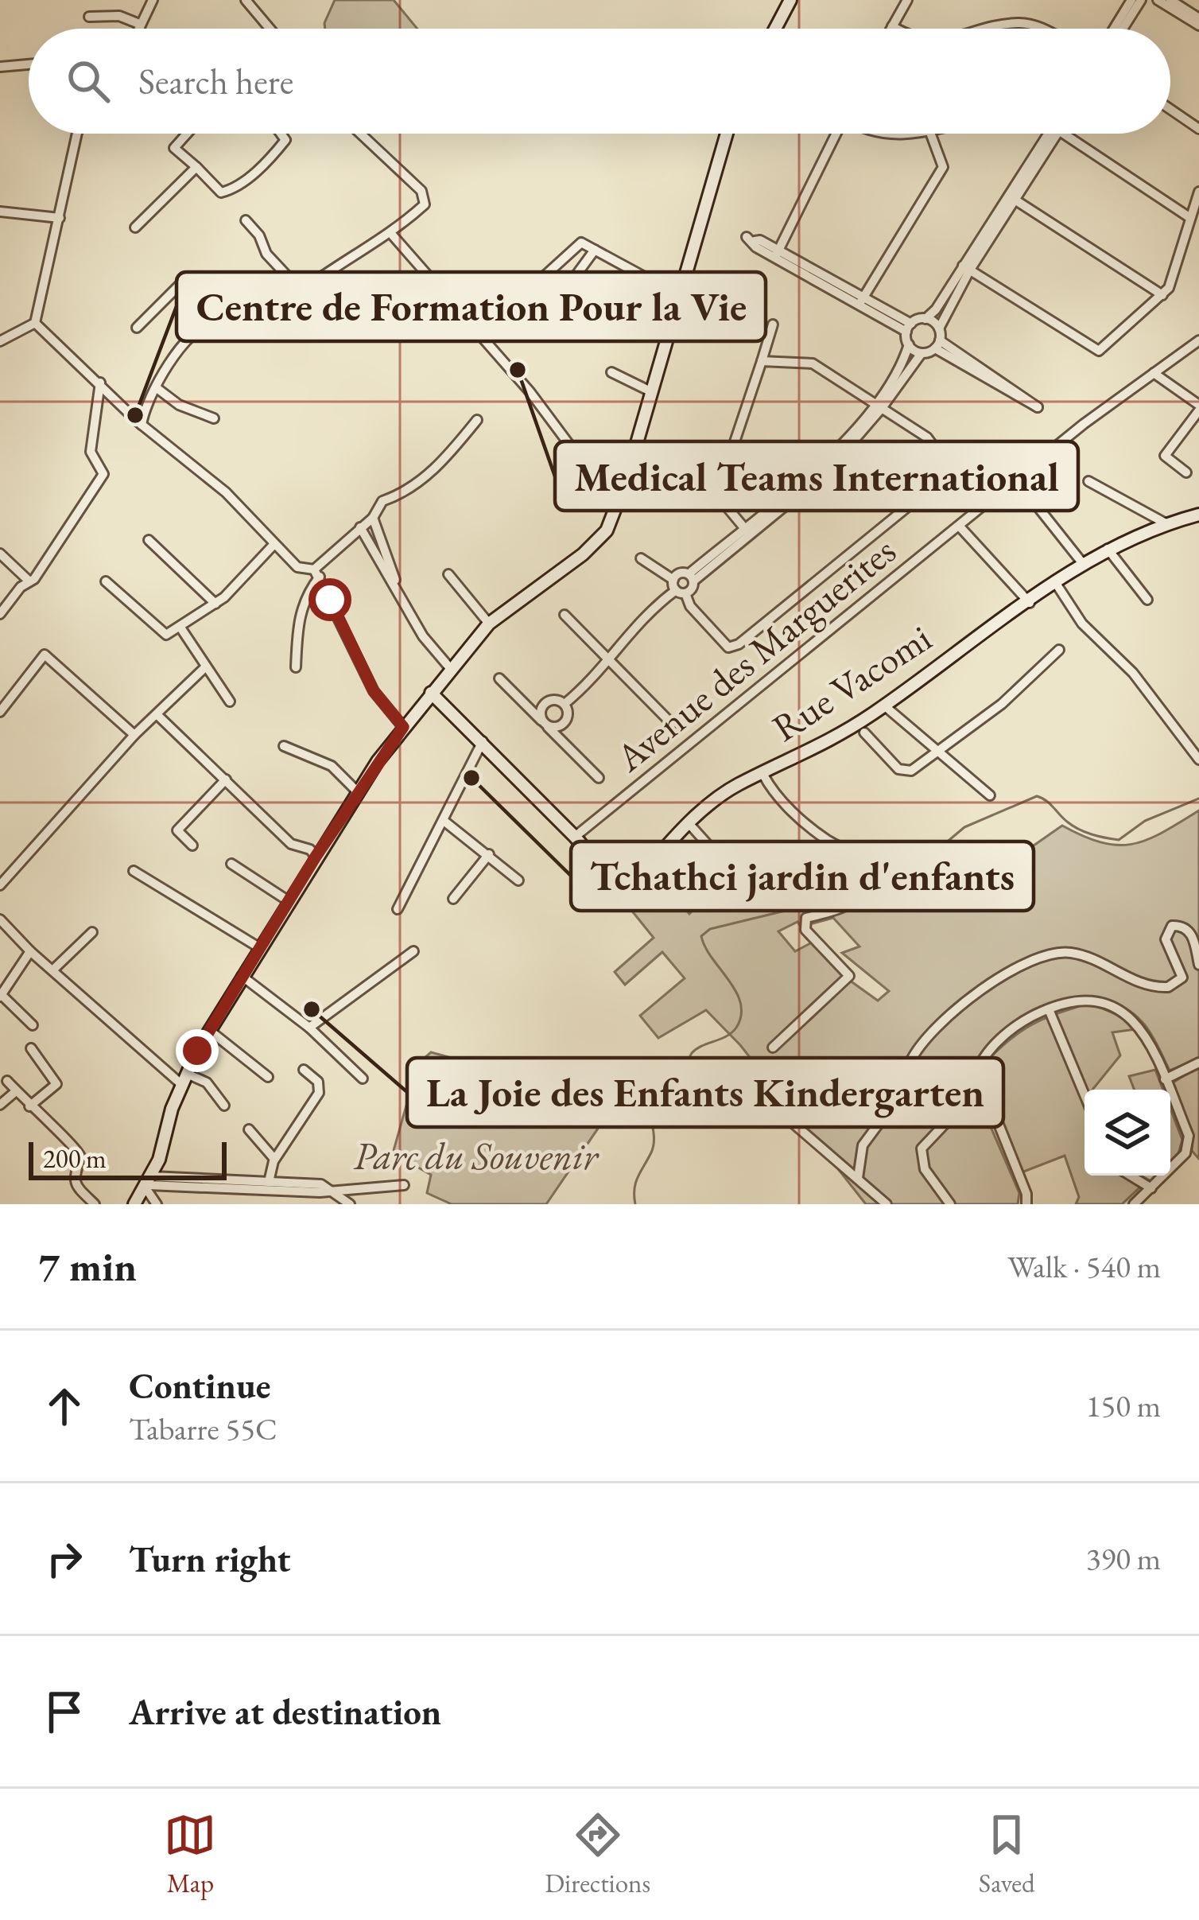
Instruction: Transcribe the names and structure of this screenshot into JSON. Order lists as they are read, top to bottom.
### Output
{
  "streets": {
    "main road": ["Rue Vacomi"],
    "street": ["Avenue des Marguerites"]
  },
  "crossings": [
    ["Avenue des Marguerites", "Rue Vacomi"]
  ],
  "parks": ["Parc du Souvenir"],
  "places": [
    "Medical Teams International",
    "Centre de Formation Pour la Vie",
    "Tchathci jardin d'enfants",
    "La Joie des Enfants Kindergarten"
  ],
  "scale_bar": "200 m",
  "page": {
    "search": "Search here",
    "scale": "200 m",
    "heading": ["7 min", "Walk · 540 m"],
    "list": [
      ["Continue", "Tabarre 55C", "150 m"],
      ["Turn right", "390 m"],
      "Arrive at destination"
    ],
    "nav": ["Map", "Directions", "Saved"]
  }
}
